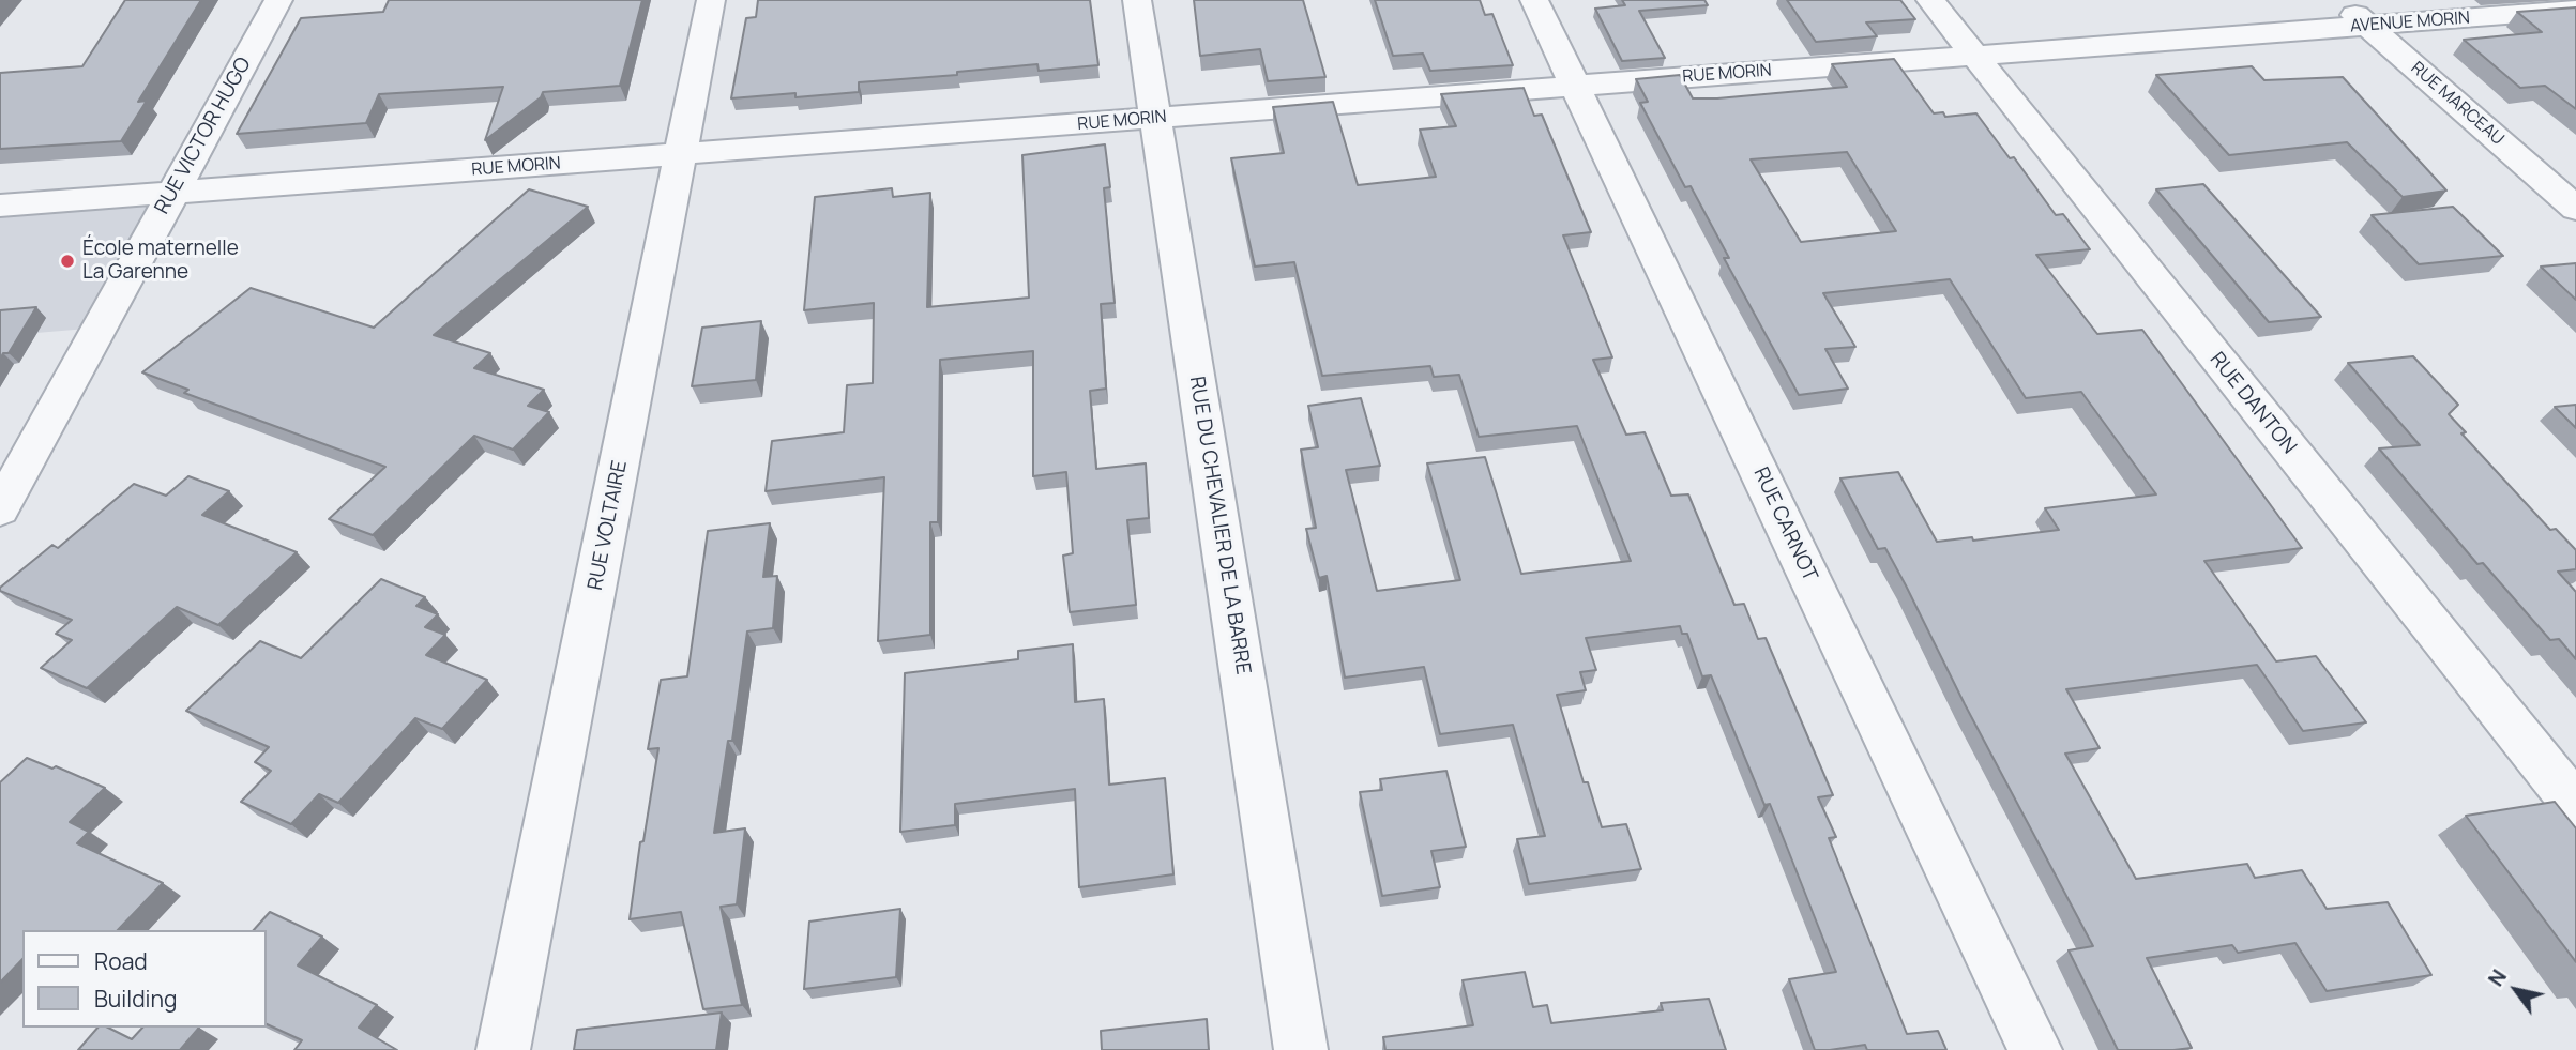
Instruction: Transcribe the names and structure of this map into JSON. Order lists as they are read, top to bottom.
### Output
{
  "streets": {
    "street": [
      "AVENUE MORIN",
      "RUE MORIN",
      "RUE MARCEAU",
      "RUE VICTOR HUGO",
      "RUE DANTON",
      "RUE CARNOT",
      "RUE VOLTAIRE",
      "RUE DU CHEVALIER DE LA BARRE"
    ]
  },
  "crossings": [
    ["AVENUE MORIN", "RUE MORIN"],
    ["AVENUE MORIN", "RUE MARCEAU"],
    ["RUE MORIN", "RUE VICTOR HUGO"],
    ["RUE MORIN", "RUE DANTON"],
    ["RUE MORIN", "RUE CARNOT"],
    ["RUE MORIN", "RUE VOLTAIRE"],
    ["RUE MORIN", "RUE DU CHEVALIER DE LA BARRE"]
  ],
  "places": ["École maternelle La Garenne"],
  "legend": ["Road", "Building"],
  "north": "top left"
}
